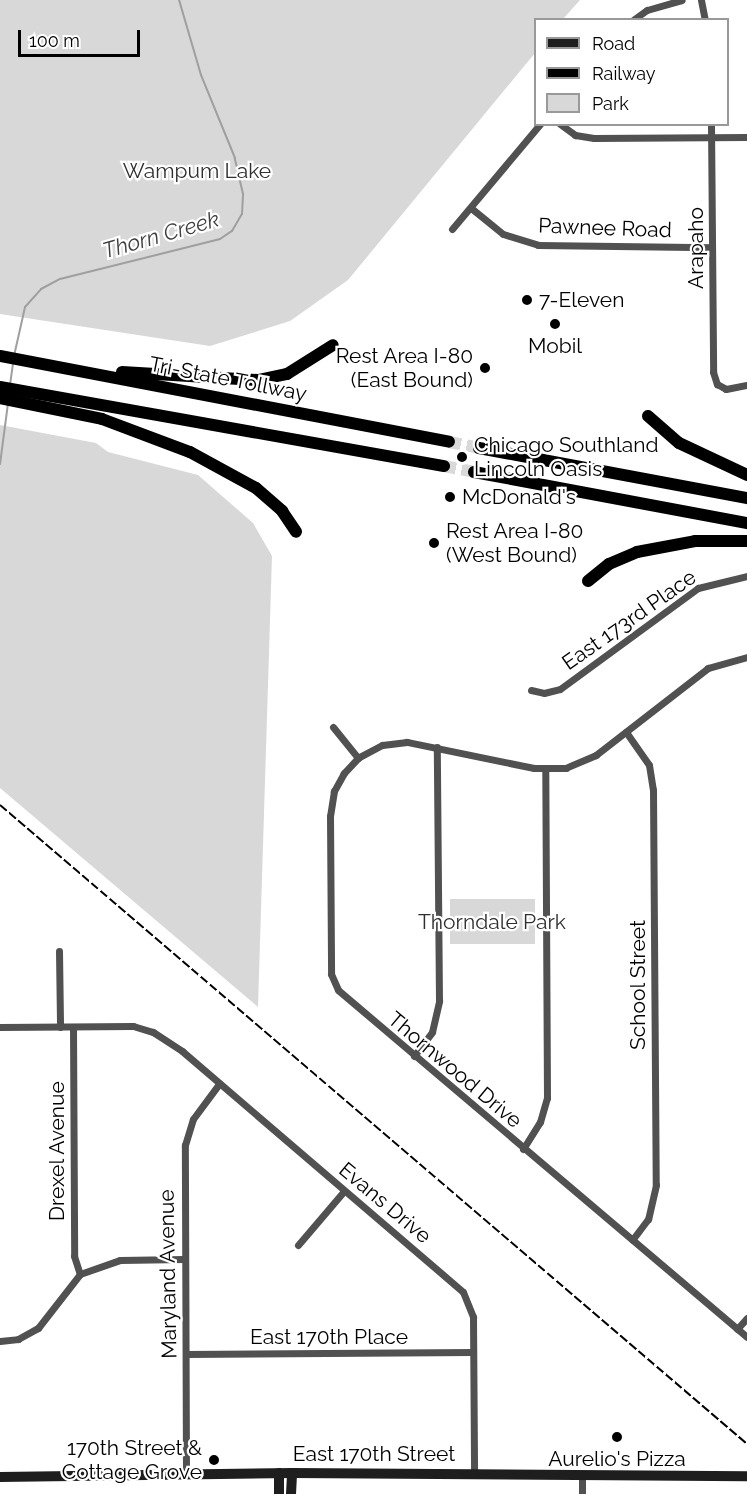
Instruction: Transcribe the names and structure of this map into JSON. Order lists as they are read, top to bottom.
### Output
{
  "streets": {
    "highway": ["Tri-State Tollway"],
    "street": [
      "Pawnee Road",
      "Arapaho",
      "East 173rd Place",
      "School Street",
      "Thornwood Drive",
      "Drexel Avenue",
      "Evans Drive",
      "Maryland Avenue",
      "East 170th Place",
      "East 170th Street"
    ]
  },
  "crossings": [
    ["Pawnee Road", "Arapaho"],
    ["School Street", "Thornwood Drive"],
    ["Drexel Avenue", "Evans Drive"],
    ["Evans Drive", "Maryland Avenue"],
    ["Evans Drive", "East 170th Place"],
    ["Evans Drive", "East 170th Street"],
    ["Maryland Avenue", "East 170th Place"],
    ["Maryland Avenue", "East 170th Street"]
  ],
  "water": ["Thorn Creek"],
  "parks": ["Wampum Lake", "Thorndale Park"],
  "places": [
    "7-Eleven",
    "Mobil",
    "Rest Area I-80 (East Bound)",
    "Chicago Southland Lincoln Oasis",
    "McDonald's",
    "Rest Area I-80 (West Bound)",
    "Aurelio's Pizza",
    "170th Street & Cottage Grove"
  ],
  "legend": ["Road", "Railway", "Park"],
  "scale_bar": "100 m"
}
